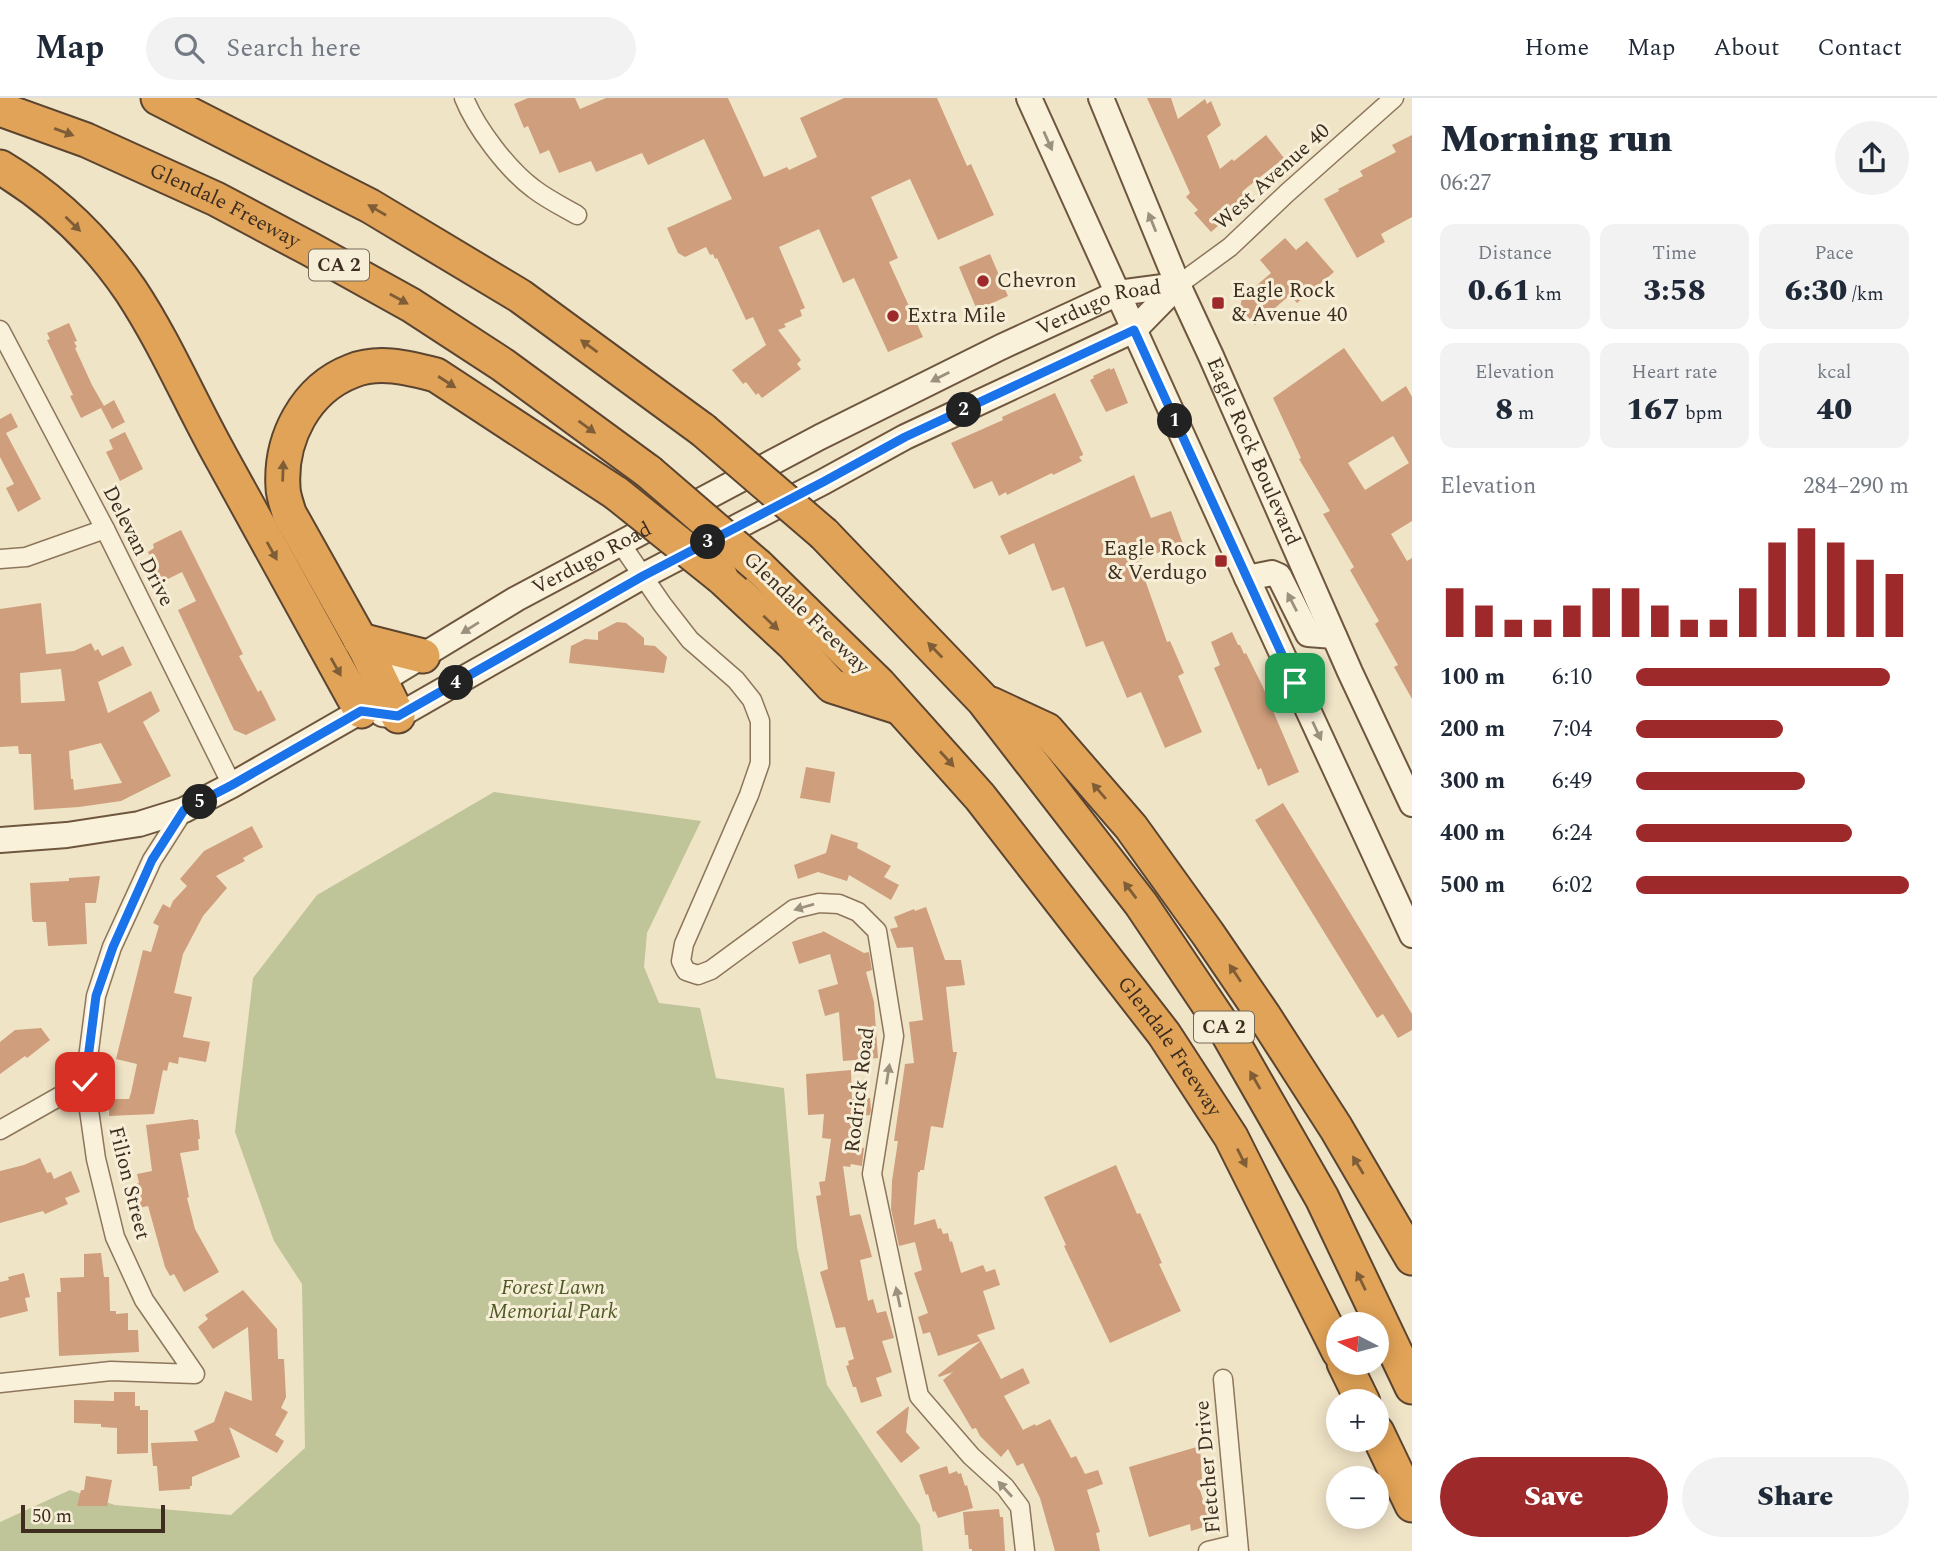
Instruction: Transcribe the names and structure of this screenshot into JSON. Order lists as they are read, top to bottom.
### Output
{
  "streets": {
    "highway": ["Glendale Freeway", "CA 2"],
    "main road": ["Verdugo Road", "Eagle Rock Boulevard"],
    "street": [
      "West Avenue 40",
      "Delevan Drive",
      "Rodrick Road",
      "Filion Street",
      "Fletcher Drive"
    ]
  },
  "crossings": [
    ["West Avenue 40", "Verdugo Road"],
    ["West Avenue 40", "Eagle Rock Boulevard"],
    ["Verdugo Road", "Eagle Rock Boulevard"],
    ["Verdugo Road", "Delevan Drive"],
    ["Verdugo Road", "Rodrick Road"],
    ["Verdugo Road", "Filion Street"]
  ],
  "parks": ["Forest Lawn Memorial Park"],
  "places": {
    "other": ["Chevron", "Extra Mile"],
    "transit": ["Eagle Rock & Avenue 40", "Eagle Rock & Verdugo"]
  },
  "scale_bar": "50 m",
  "north": "left",
  "page": {
    "header": "Map",
    "search": "Search here",
    "nav": [
      "Home",
      "Map",
      "About",
      "Contact"
    ],
    "heading": ["Morning run", "06:27"],
    "stats": [
      ["Distance", "0.61 km"],
      ["Time", "3:58"],
      ["Pace", "6:30 /km"],
      ["Elevation", "8 m"],
      ["Heart rate", "167 bpm"],
      ["kcal", "40"]
    ],
    "pins": [
      "2",
      "1",
      "3",
      "4",
      "5"
    ],
    "chart": ["Elevation", "284–290 m"],
    "list": [
      {
        "name": "100 m",
        "note": "6:10"
      },
      {
        "name": "200 m",
        "note": "7:04"
      },
      {
        "name": "300 m",
        "note": "6:49"
      },
      {
        "name": "400 m",
        "note": "6:24"
      },
      {
        "name": "500 m",
        "note": "6:02"
      }
    ],
    "map_buttons": ["+", "−"],
    "buttons": ["Save", "Share"],
    "scale": "50 m"
  }
}
